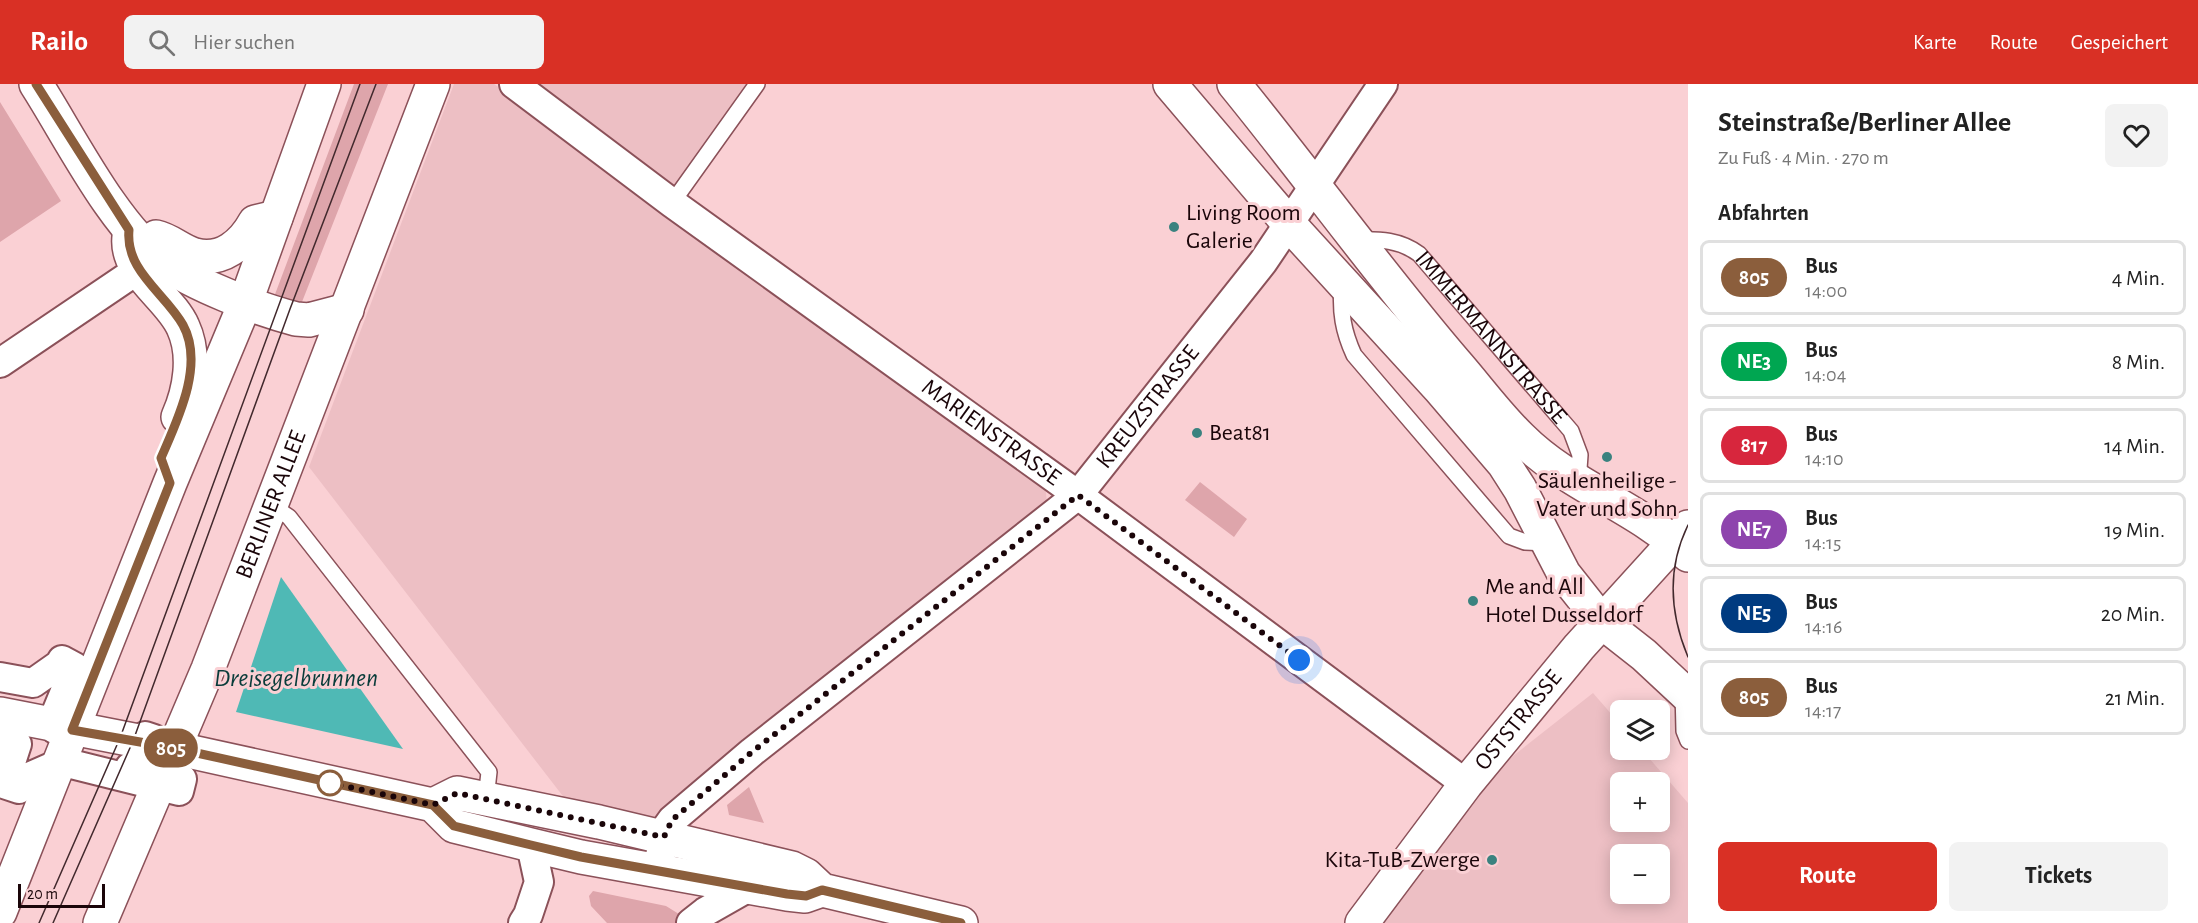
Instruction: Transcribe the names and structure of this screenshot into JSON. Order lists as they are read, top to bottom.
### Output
{
  "streets": {
    "street": [
      "IMMERMANNSTRASSE",
      "KREUZSTRASSE",
      "MARIENSTRASSE",
      "BERLINER ALLEE",
      "OSTSTRASSE"
    ]
  },
  "crossings": [
    ["IMMERMANNSTRASSE", "KREUZSTRASSE"],
    ["IMMERMANNSTRASSE", "OSTSTRASSE"],
    ["KREUZSTRASSE", "MARIENSTRASSE"],
    ["MARIENSTRASSE", "OSTSTRASSE"]
  ],
  "water": ["Dreisegelbrunnen"],
  "places": [
    "Living Room Galerie",
    "Beat81",
    "Säulenheilige - Vater und Sohn",
    "Me and All Hotel Dusseldorf",
    "Kita-TuB-Zwerge"
  ],
  "lines": ["bus line 805"],
  "scale_bar": "20 m",
  "page": {
    "header": "Railo",
    "search": "Hier suchen",
    "nav": ["Karte", "Route", "Gespeichert"],
    "on_map": "805",
    "heading": [
      ["Steinstraße/Berliner Allee", "Zu Fuß · 4 Min. · 270 m"],
      "Abfahrten"
    ],
    "list": [
      {
        "mark": "805",
        "name": "Bus",
        "note": "14:00",
        "value": "4 Min."
      },
      {
        "mark": "NE3",
        "name": "Bus",
        "note": "14:04",
        "value": "8 Min."
      },
      {
        "mark": "817",
        "name": "Bus",
        "note": "14:10",
        "value": "14 Min."
      },
      {
        "mark": "NE7",
        "name": "Bus",
        "note": "14:15",
        "value": "19 Min."
      },
      {
        "mark": "NE5",
        "name": "Bus",
        "note": "14:16",
        "value": "20 Min."
      },
      {
        "mark": "805",
        "name": "Bus",
        "note": "14:17",
        "value": "21 Min."
      }
    ],
    "map_buttons": ["+", "−"],
    "buttons": ["Route", "Tickets"],
    "scale": "20 m"
  }
}
